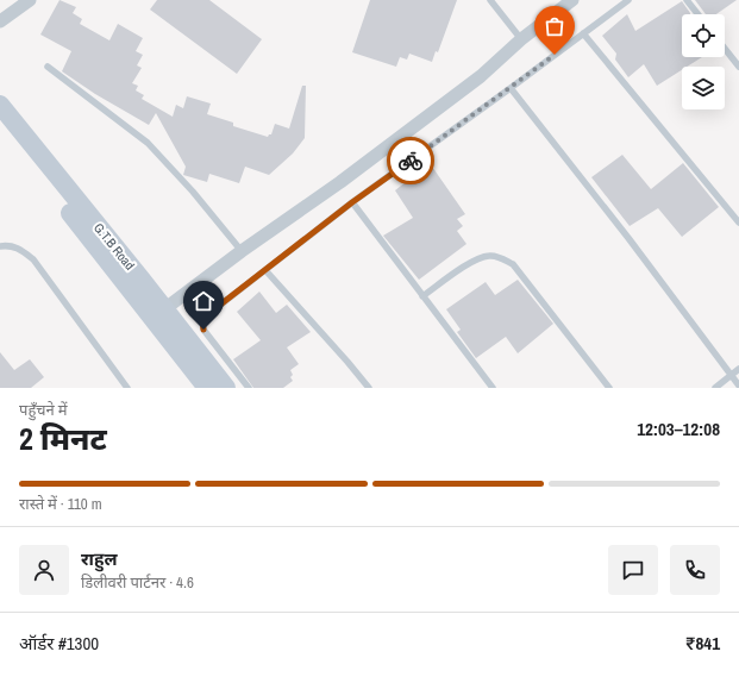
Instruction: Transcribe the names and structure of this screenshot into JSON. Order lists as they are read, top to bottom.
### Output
{
  "streets": {
    "main road": ["G.T.B Road"]
  },
  "page": {
    "heading": ["2 मिनट", "पहुँचने में", "12:03–12:08"],
    "panel": [
      "राहुल",
      "डिलीवरी पार्टनर · 4.6",
      "ऑर्डर #1300",
      "₹841"
    ],
    "bar": "रास्ते में · 110 m"
  }
}
